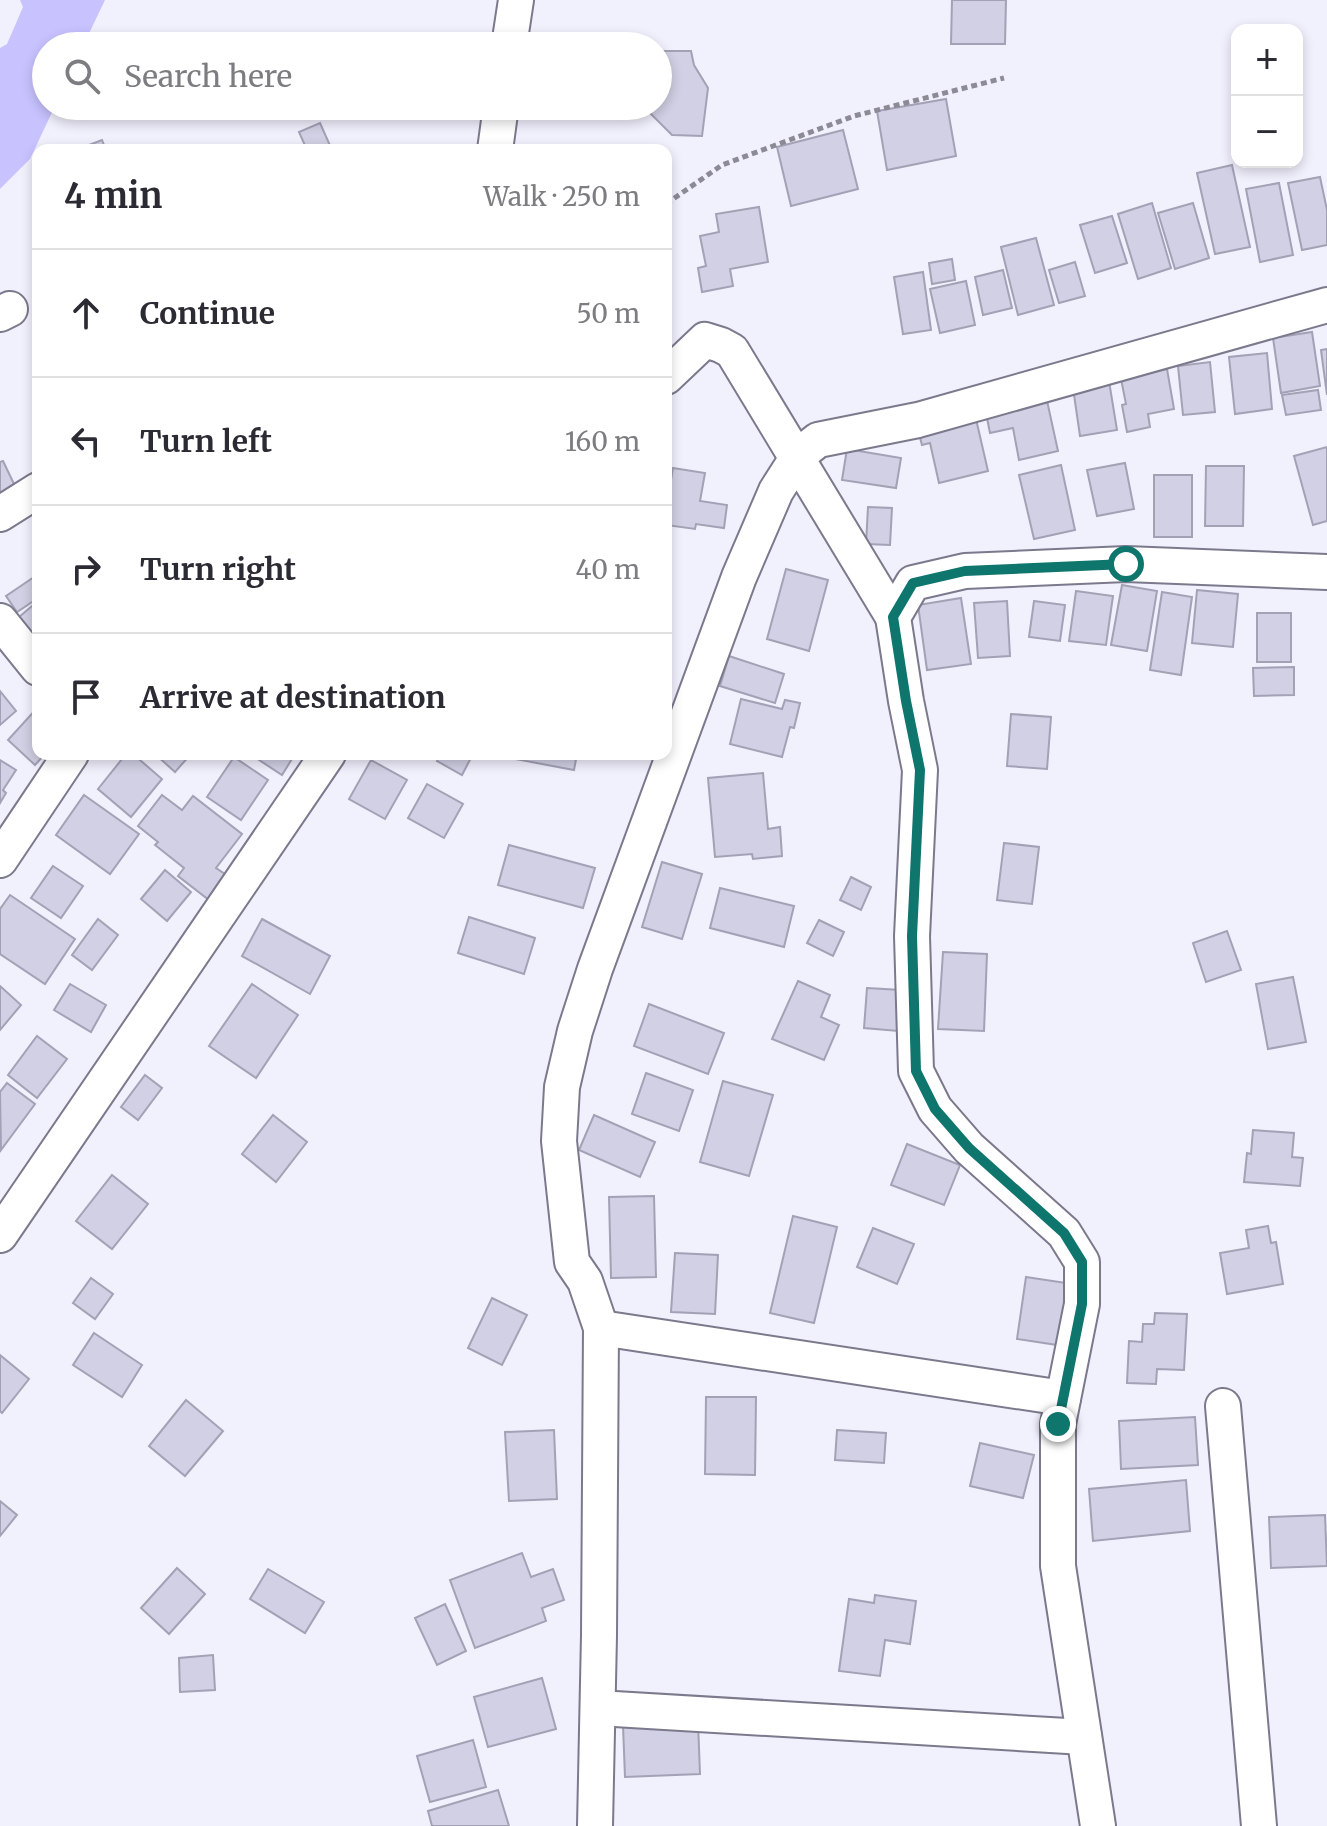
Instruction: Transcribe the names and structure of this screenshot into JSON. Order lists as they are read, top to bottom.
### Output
{
  "page": {
    "map_buttons": ["+", "−"],
    "search": "Search here",
    "heading": ["4 min", "Walk · 250 m"],
    "list": [
      ["Continue", "50 m"],
      ["Turn left", "160 m"],
      ["Turn right", "40 m"],
      "Arrive at destination"
    ]
  }
}
